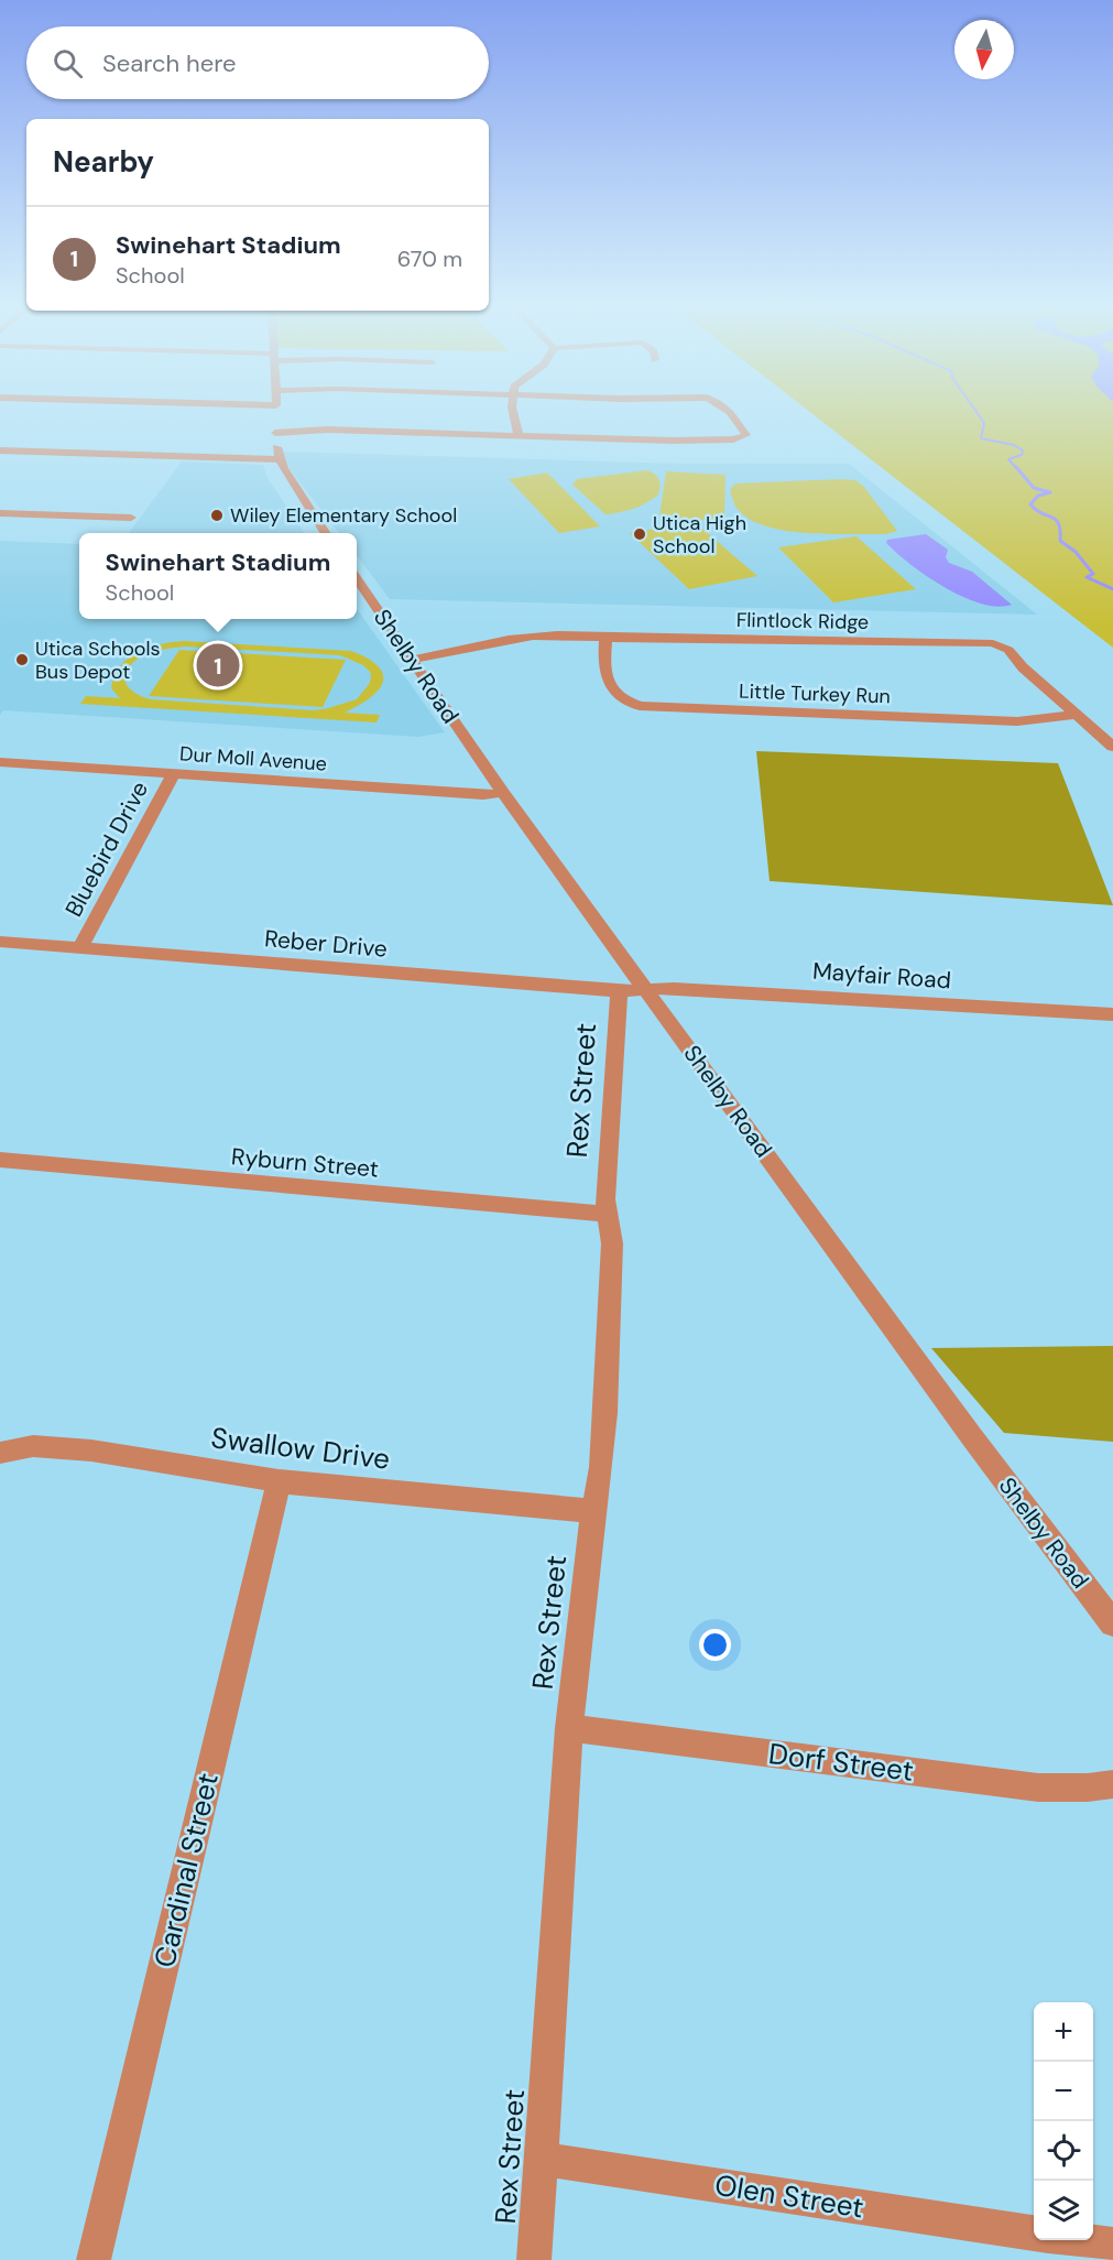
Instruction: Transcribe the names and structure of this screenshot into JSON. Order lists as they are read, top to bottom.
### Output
{
  "streets": {
    "street": [
      "Flintlock Ridge",
      "Shelby Road",
      "Little Turkey Run",
      "Dur Moll Avenue",
      "Bluebird Drive",
      "Reber Drive",
      "Mayfair Road",
      "Rex Street",
      "Ryburn Street",
      "Swallow Drive",
      "Dorf Street",
      "Cardinal Street",
      "Olen Street"
    ]
  },
  "crossings": [
    ["Flintlock Ridge", "Shelby Road"],
    ["Flintlock Ridge", "Little Turkey Run"],
    ["Shelby Road", "Dur Moll Avenue"],
    ["Shelby Road", "Reber Drive"],
    ["Shelby Road", "Mayfair Road"],
    ["Dur Moll Avenue", "Bluebird Drive"],
    ["Bluebird Drive", "Reber Drive"],
    ["Reber Drive", "Mayfair Road"],
    ["Reber Drive", "Rex Street"],
    ["Rex Street", "Ryburn Street"],
    ["Rex Street", "Swallow Drive"],
    ["Rex Street", "Dorf Street"],
    ["Rex Street", "Olen Street"],
    ["Swallow Drive", "Cardinal Street"]
  ],
  "places": ["Wiley Elementary School", "Utica High School", "Utica Schools Bus Depot"],
  "north": "bottom",
  "page": {
    "search": "Search here",
    "heading": "Nearby",
    "list": [
      {
        "mark": "1",
        "name": "Swinehart Stadium",
        "note": "School",
        "value": "670 m"
      }
    ],
    "popup": ["Swinehart Stadium", "School"],
    "pins": "1",
    "map_buttons": ["+", "−"]
  }
}
